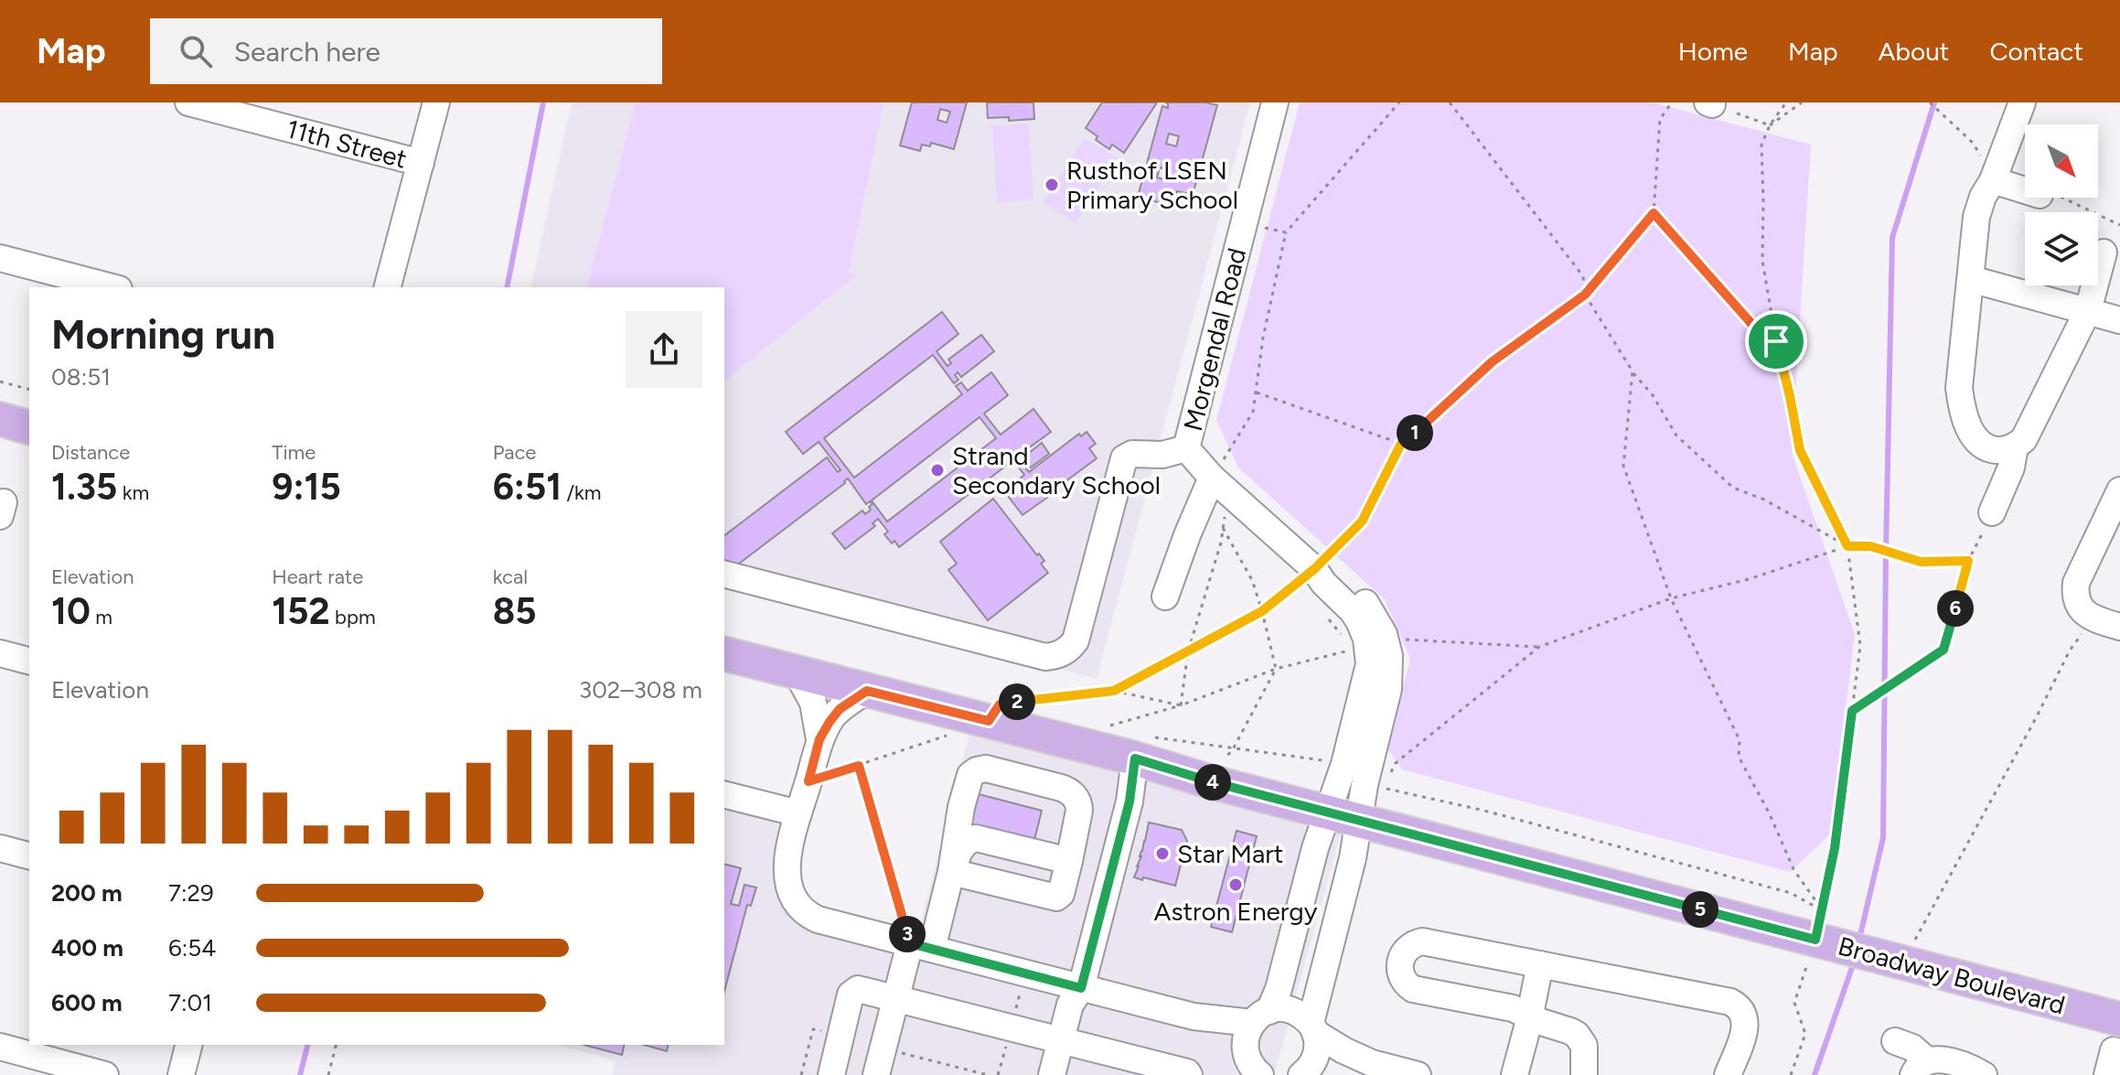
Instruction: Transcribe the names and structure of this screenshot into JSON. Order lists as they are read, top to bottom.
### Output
{
  "streets": {
    "main road": ["Broadway Boulevard"],
    "street": ["11th Street", "Morgendal Road"]
  },
  "crossings": [
    ["Morgendal Road", "Broadway Boulevard"]
  ],
  "places": [
    "Rusthof LSEN Primary School",
    "Strand Secondary School",
    "Star Mart",
    "Astron Energy"
  ],
  "north": "bottom right",
  "page": {
    "header": "Map",
    "search": "Search here",
    "nav": [
      "Home",
      "Map",
      "About",
      "Contact"
    ],
    "heading": ["Morning run", "08:51"],
    "stats": [
      ["Distance", "1.35 km"],
      ["Time", "9:15"],
      ["Pace", "6:51 /km"],
      ["Elevation", "10 m"],
      ["Heart rate", "152 bpm"],
      ["kcal", "85"]
    ],
    "pins": [
      "1",
      "6",
      "2",
      "4",
      "5",
      "3"
    ],
    "chart": ["Elevation", "302–308 m"],
    "list": [
      {
        "name": "200 m",
        "note": "7:29"
      },
      {
        "name": "400 m",
        "note": "6:54"
      },
      {
        "name": "600 m",
        "note": "7:01"
      }
    ]
  }
}
